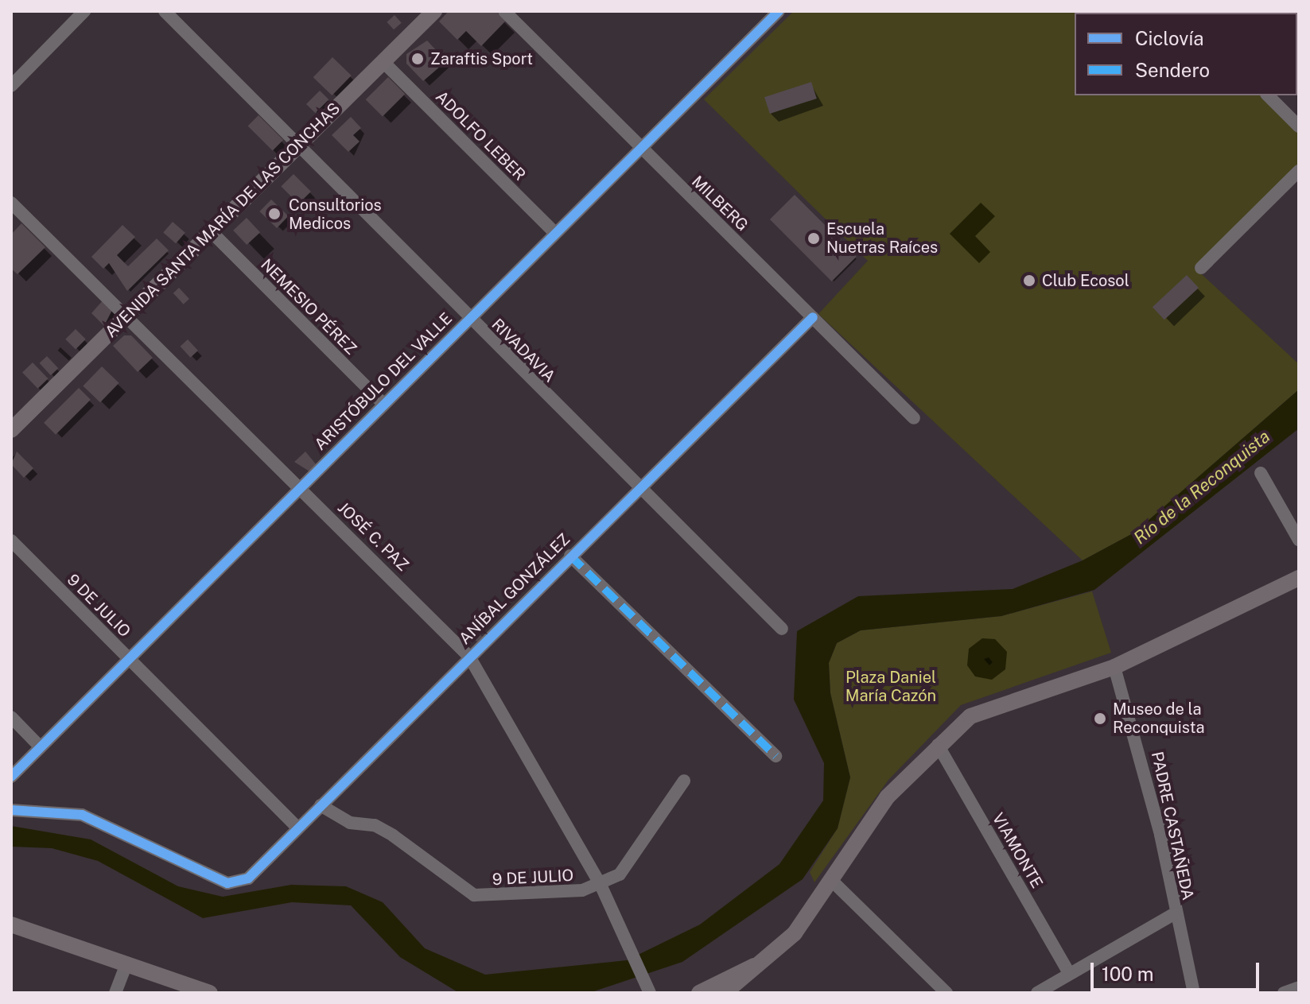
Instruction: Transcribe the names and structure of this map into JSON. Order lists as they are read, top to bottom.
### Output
{
  "streets": {
    "main road": ["AVENIDA SANTA MARÍA DE LAS CONCHAS"],
    "street": [
      "ADOLFO LEBER",
      "MILBERG",
      "NEMESIO PÉREZ",
      "RIVADAVIA",
      "ARISTÓBULO DEL VALLE",
      "JOSÉ C. PAZ",
      "ANÍBAL GONZÁLEZ",
      "9 DE JULIO",
      "PADRE CASTAÑEDA",
      "VIAMONTE"
    ]
  },
  "crossings": [
    ["ADOLFO LEBER", "AVENIDA SANTA MARÍA DE LAS CONCHAS"],
    ["ADOLFO LEBER", "ARISTÓBULO DEL VALLE"],
    ["MILBERG", "ARISTÓBULO DEL VALLE"],
    ["MILBERG", "ANÍBAL GONZÁLEZ"],
    ["AVENIDA SANTA MARÍA DE LAS CONCHAS", "NEMESIO PÉREZ"],
    ["AVENIDA SANTA MARÍA DE LAS CONCHAS", "RIVADAVIA"],
    ["AVENIDA SANTA MARÍA DE LAS CONCHAS", "JOSÉ C. PAZ"],
    ["NEMESIO PÉREZ", "ARISTÓBULO DEL VALLE"],
    ["RIVADAVIA", "ARISTÓBULO DEL VALLE"],
    ["RIVADAVIA", "ANÍBAL GONZÁLEZ"],
    ["ARISTÓBULO DEL VALLE", "JOSÉ C. PAZ"],
    ["ARISTÓBULO DEL VALLE", "9 DE JULIO"],
    ["JOSÉ C. PAZ", "ANÍBAL GONZÁLEZ"],
    ["JOSÉ C. PAZ", "9 DE JULIO"],
    ["ANÍBAL GONZÁLEZ", "9 DE JULIO"]
  ],
  "water": ["Río de la Reconquista"],
  "parks": ["Plaza Daniel María Cazón"],
  "places": [
    "Zaraftis Sport",
    "Consultorios Medicos",
    "Escuela Nuetras Raíces",
    "Club Ecosol",
    "Museo de la Reconquista"
  ],
  "legend": ["Ciclovía", "Sendero"],
  "scale_bar": "100 m"
}
